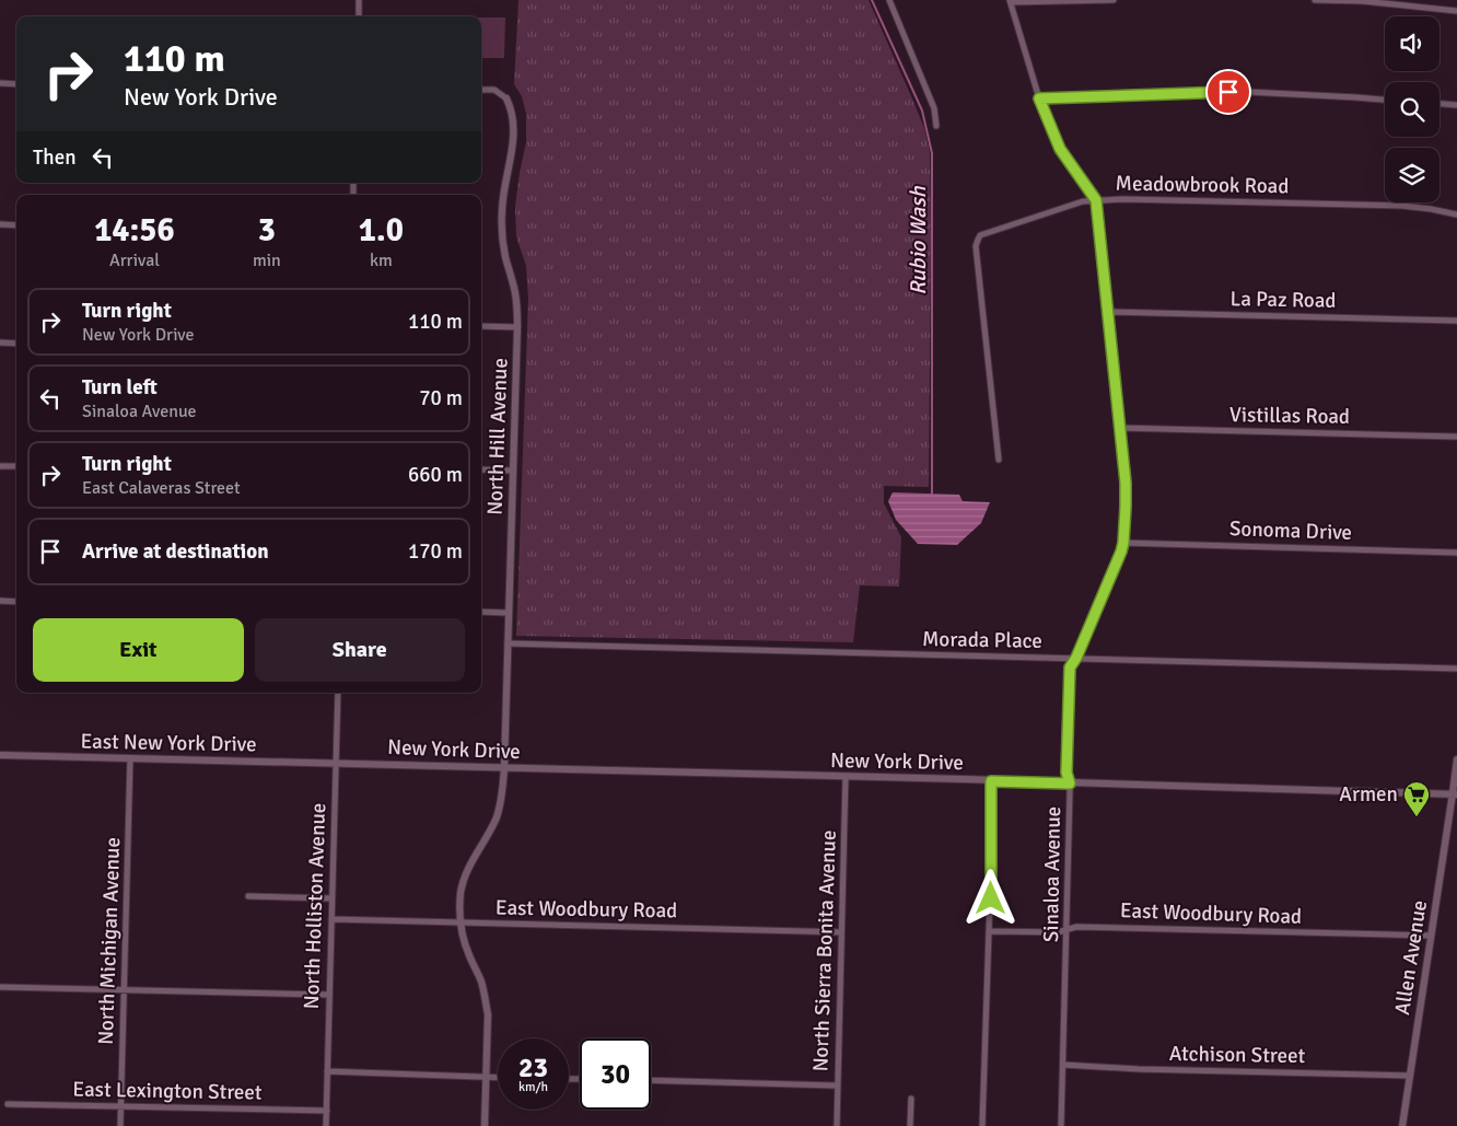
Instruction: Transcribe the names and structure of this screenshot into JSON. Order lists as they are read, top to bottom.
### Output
{
  "streets": {
    "street": [
      "Meadowbrook Road",
      "La Paz Road",
      "Vistillas Road",
      "North Hill Avenue",
      "Sonoma Drive",
      "Morada Place",
      "East New York Drive",
      "New York Drive",
      "Sinaloa Avenue",
      "North Holliston Avenue",
      "East Woodbury Road",
      "North Michigan Avenue",
      "North Sierra Bonita Avenue",
      "Allen Avenue",
      "Atchison Street",
      "East Lexington Street"
    ]
  },
  "crossings": [
    ["Meadowbrook Road", "Sinaloa Avenue"],
    ["La Paz Road", "Sinaloa Avenue"],
    ["Vistillas Road", "Sinaloa Avenue"],
    ["North Hill Avenue", "Morada Place"],
    ["North Hill Avenue", "New York Drive"],
    ["North Hill Avenue", "East Woodbury Road"],
    ["Sonoma Drive", "Sinaloa Avenue"],
    ["Morada Place", "Sinaloa Avenue"],
    ["East New York Drive", "New York Drive"],
    ["East New York Drive", "North Holliston Avenue"],
    ["East New York Drive", "North Michigan Avenue"],
    ["New York Drive", "Sinaloa Avenue"],
    ["New York Drive", "North Holliston Avenue"],
    ["New York Drive", "North Sierra Bonita Avenue"],
    ["New York Drive", "Allen Avenue"],
    ["Sinaloa Avenue", "East Woodbury Road"],
    ["Sinaloa Avenue", "Atchison Street"],
    ["North Holliston Avenue", "East Woodbury Road"],
    ["North Holliston Avenue", "East Lexington Street"],
    ["East Woodbury Road", "North Sierra Bonita Avenue"],
    ["East Woodbury Road", "Allen Avenue"],
    ["North Michigan Avenue", "East Lexington Street"],
    ["Allen Avenue", "Atchison Street"]
  ],
  "water": ["Rubio Wash"],
  "places": {
    "supermarket": ["Armen"]
  },
  "page": {
    "turn": ["110 m", "New York Drive"],
    "then": "Then",
    "eta": [
      "14:56",
      "Arrival",
      "3",
      "min",
      "1.0",
      "km"
    ],
    "list": [
      {
        "name": "Turn right",
        "note": "New York Drive",
        "value": "110 m"
      },
      {
        "name": "Turn left",
        "note": "Sinaloa Avenue",
        "value": "70 m"
      },
      {
        "name": "Turn right",
        "note": "East Calaveras Street",
        "value": "660 m"
      },
      {
        "name": "Arrive at destination",
        "value": "170 m"
      }
    ],
    "buttons": ["Exit", "Share"],
    "speed": "23 km/h",
    "limit": "30"
  }
}
